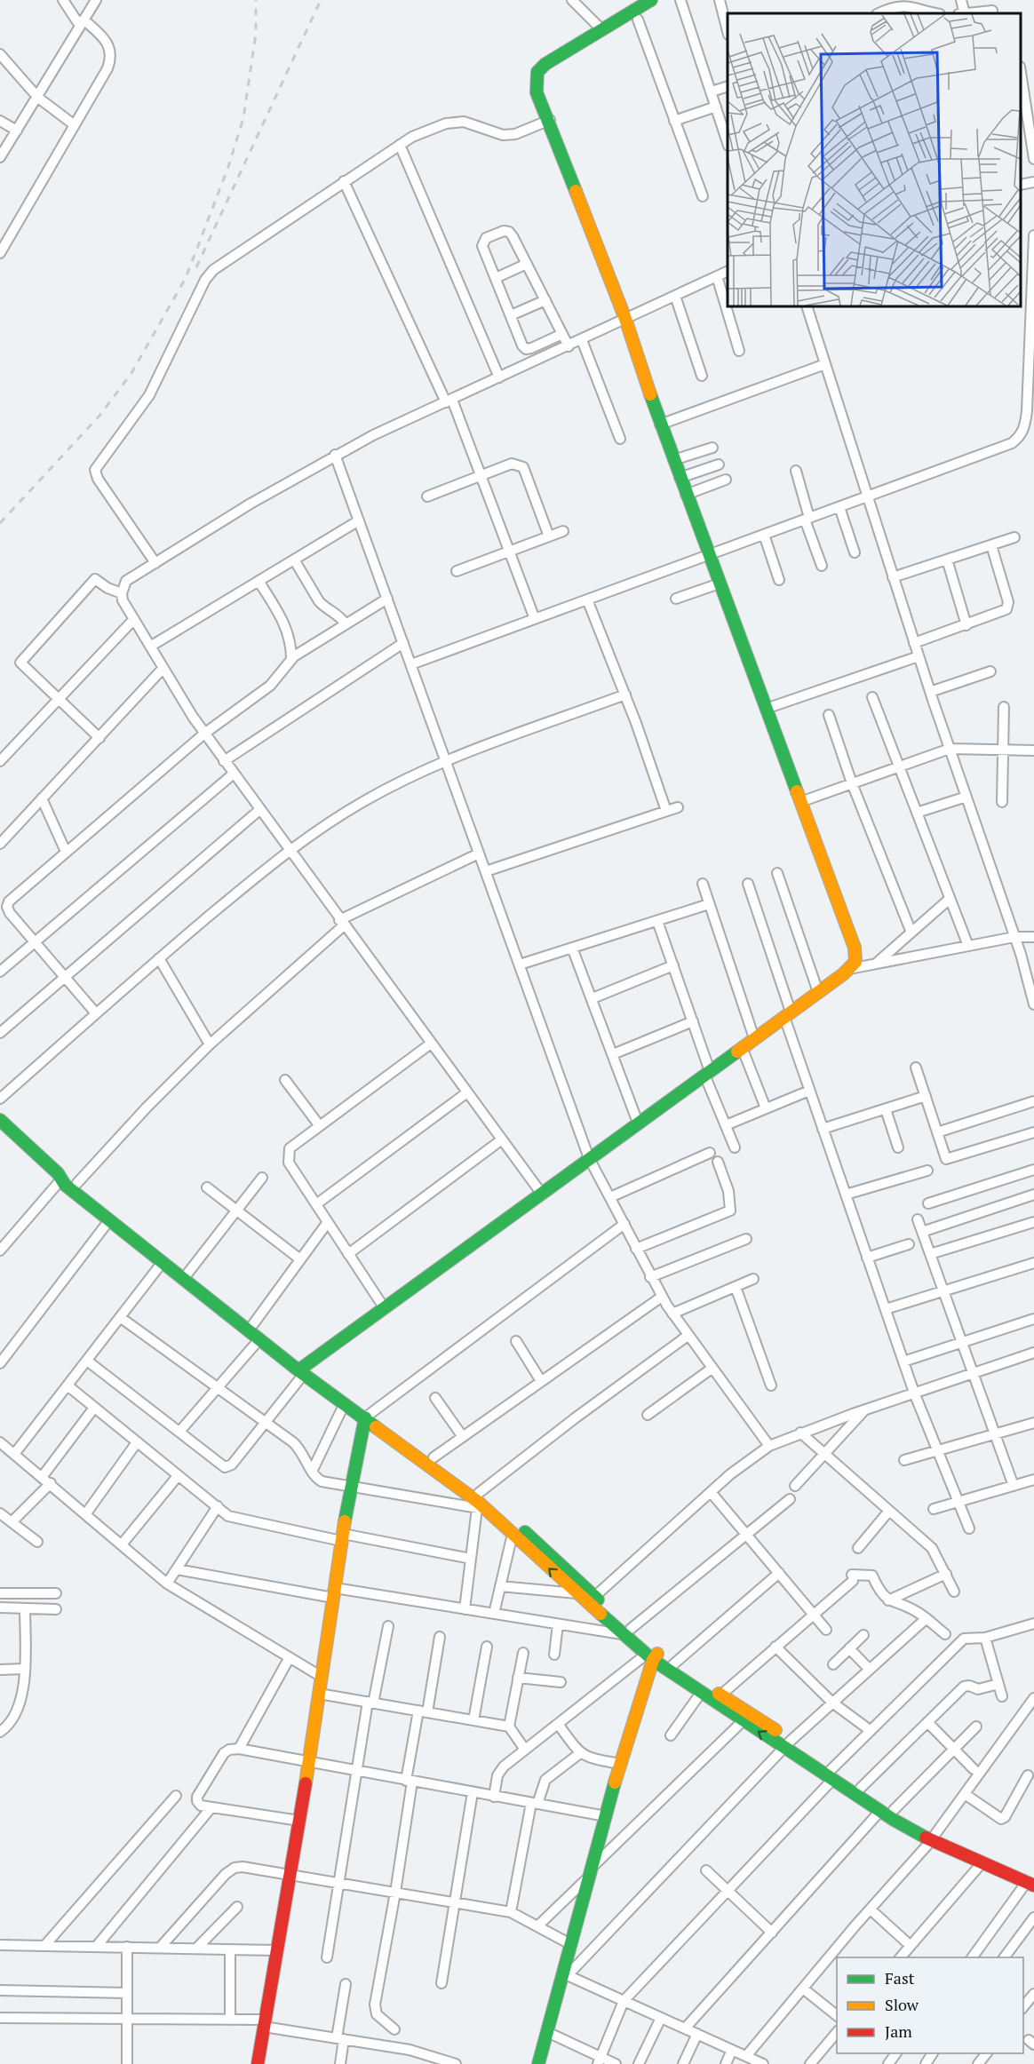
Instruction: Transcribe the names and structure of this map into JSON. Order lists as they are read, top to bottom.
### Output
{
  "legend": ["Fast", "Slow", "Jam"]
}
